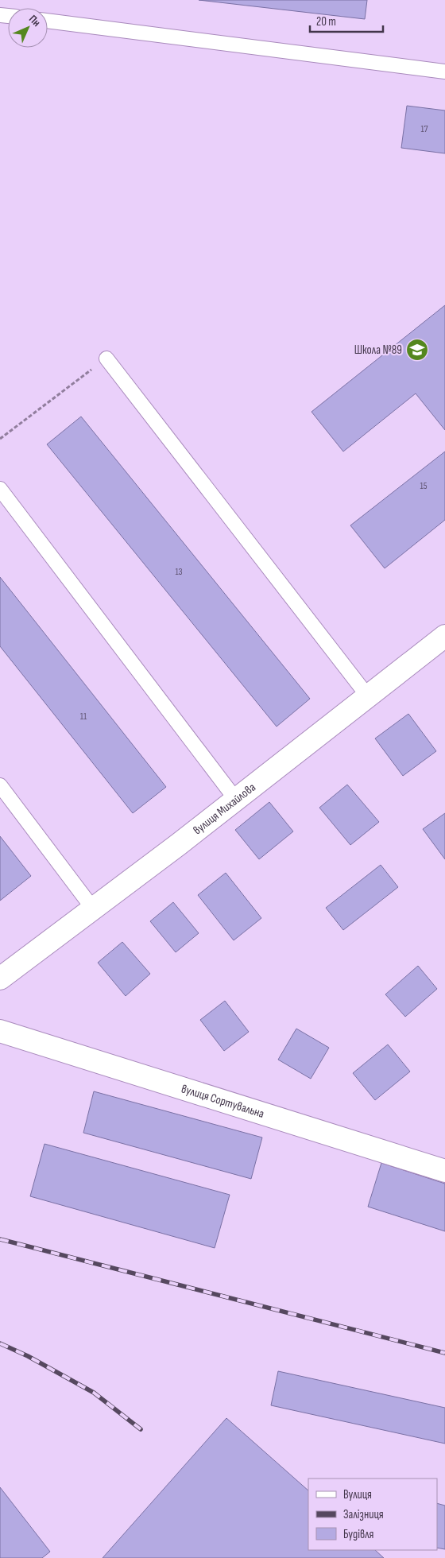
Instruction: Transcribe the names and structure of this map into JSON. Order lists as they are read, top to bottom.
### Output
{
  "streets": {
    "street": ["вулиця Михайлова", "вулиця Сортувальна"]
  },
  "places": {
    "school or university": ["Школа №89"]
  },
  "house_numbers": [
    "17",
    "15",
    "13",
    "11"
  ],
  "legend": ["Вулиця", "Залізниця", "Будівля"],
  "scale_bar": "20 m",
  "north": "top right"
}
